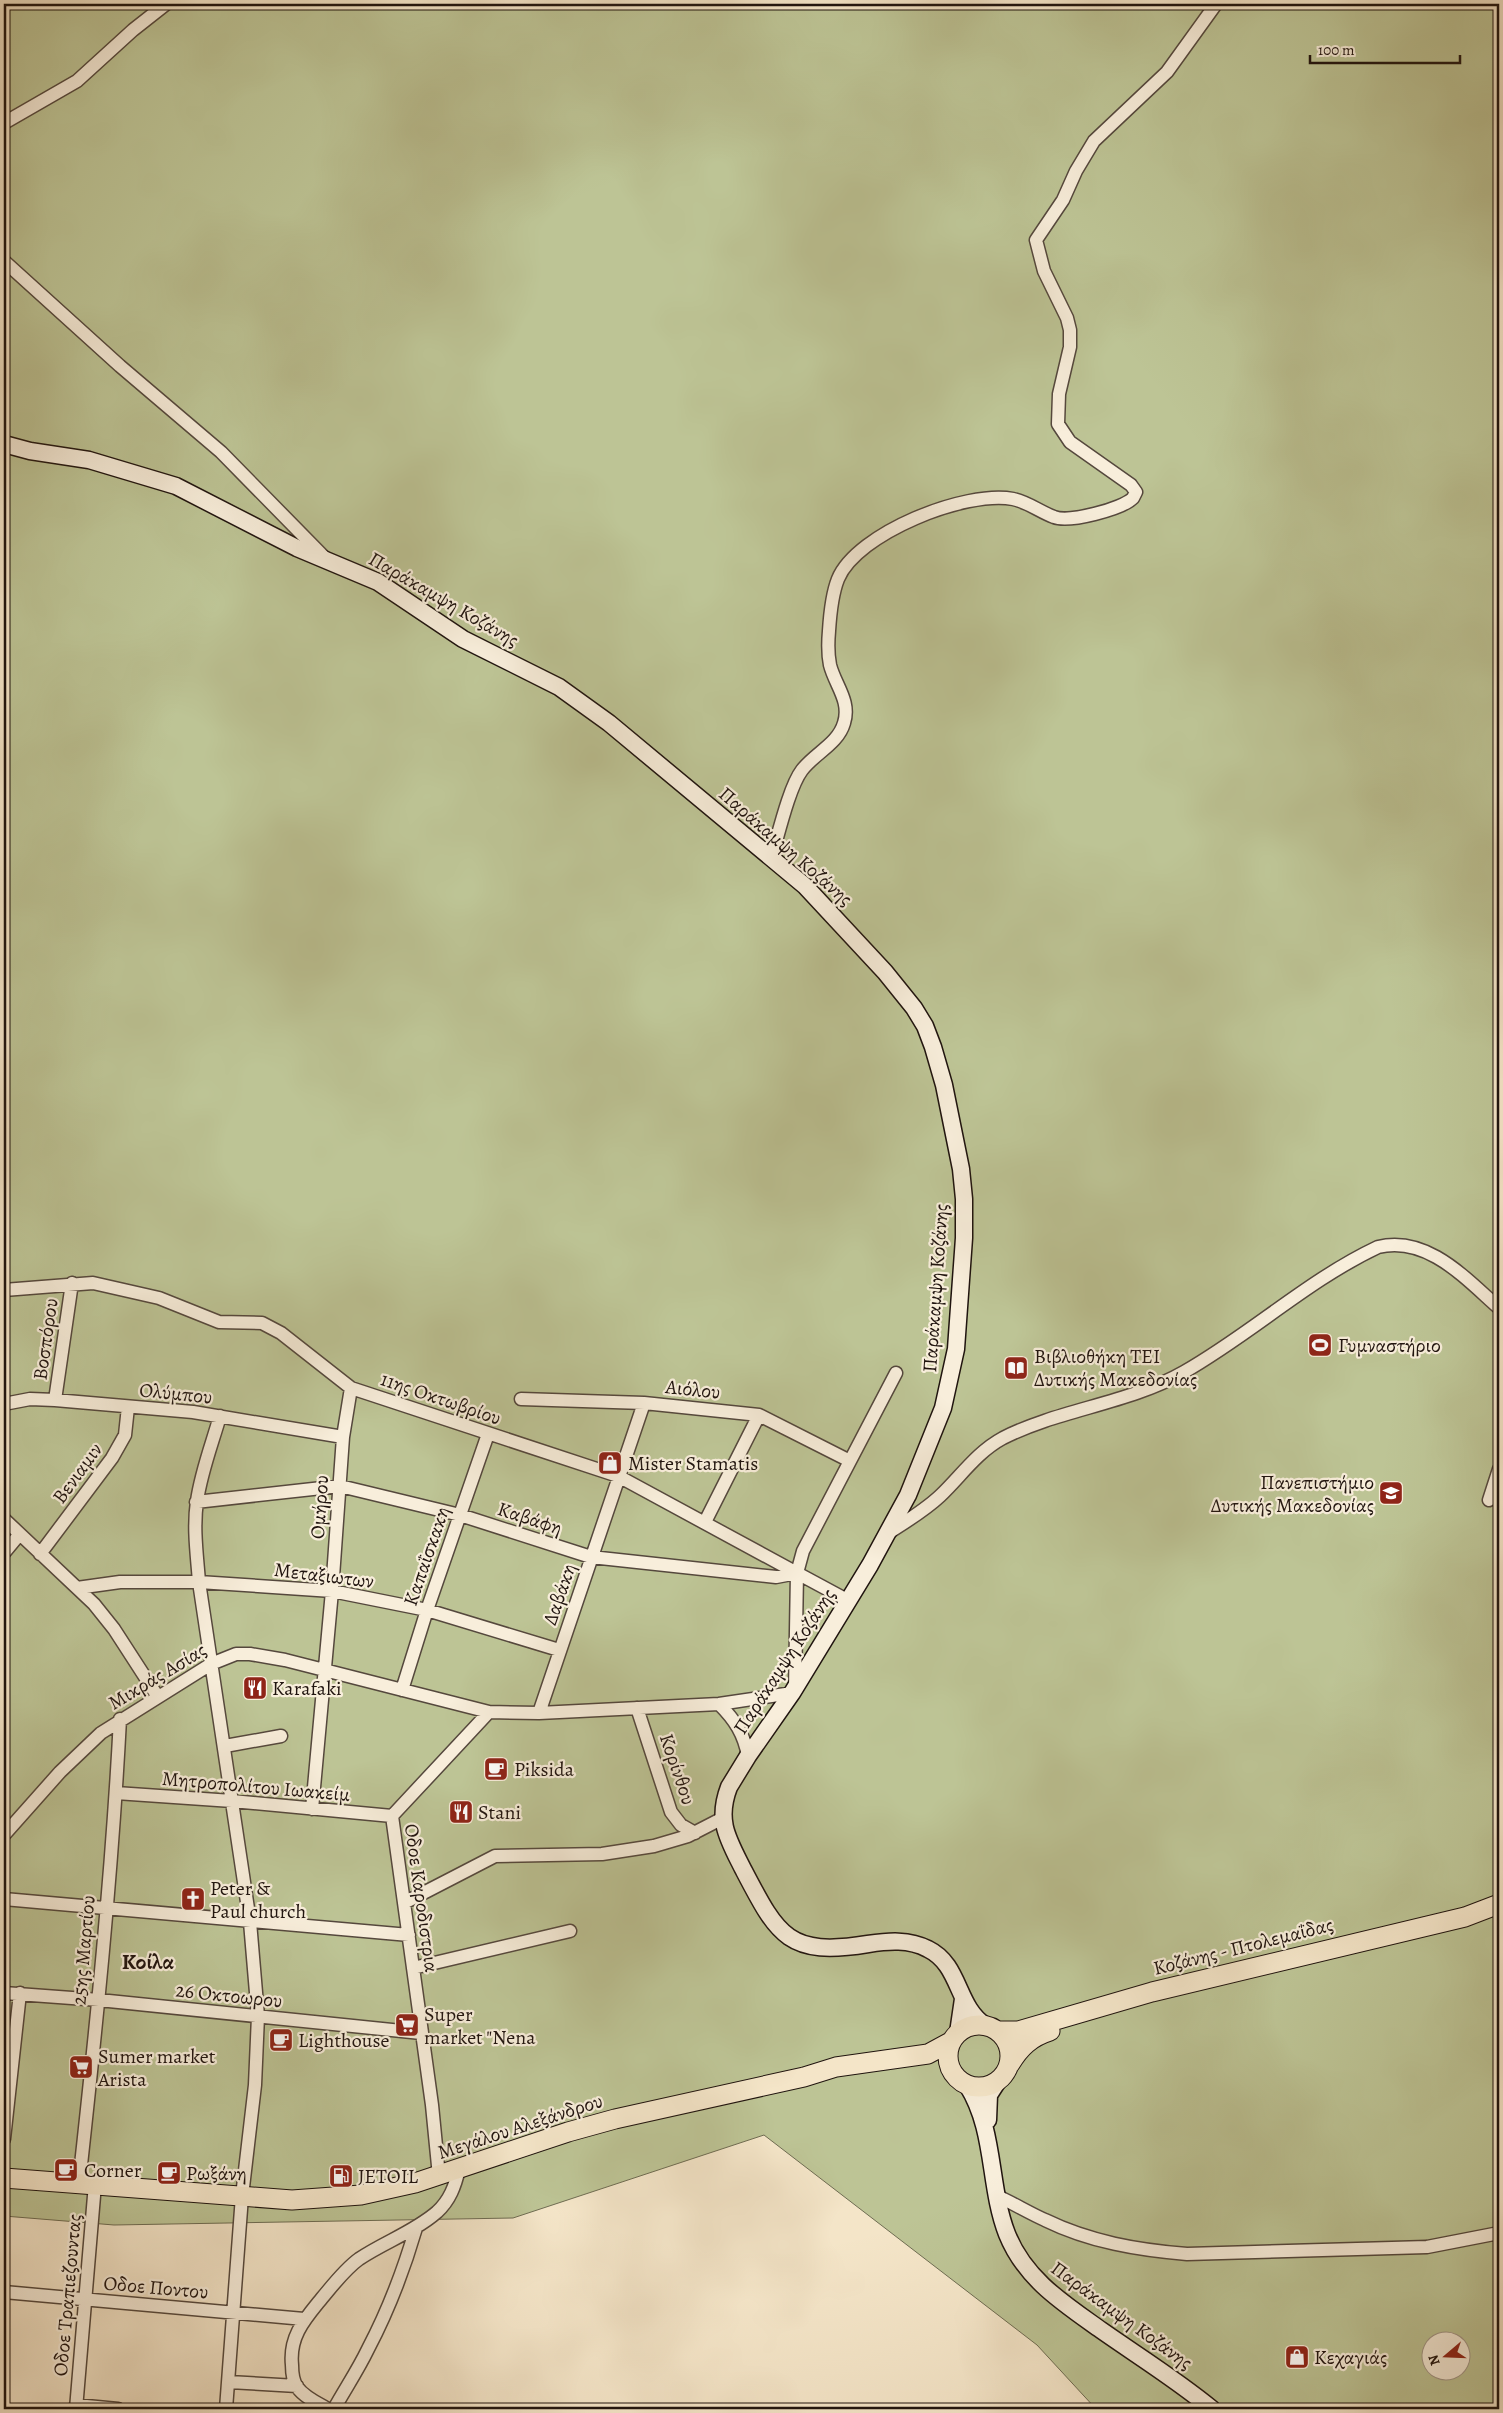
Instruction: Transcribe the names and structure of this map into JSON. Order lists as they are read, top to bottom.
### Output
{
  "streets": {
    "main road": ["Παράκαμψη Κοζάνης", "Κοζάνης - Πτολεμαΐδας", "Μεγάλου Αλεξάνδρου"],
    "street": [
      "Βοσπόρου",
      "Αιόλου",
      "Ολύμπου",
      "11ης Οκτωβρίου",
      "Βενιαμιν",
      "Ομήρου",
      "Καβάφη",
      "Καπαΐσκακη",
      "Μεταξιωτων",
      "Δαβάκη",
      "Μικράς Ασίας",
      "Κορίνθου",
      "Μητροπολίτου Ιωακείμ",
      "Oδοε Καροδιστρια",
      "25ης Μαρτίου",
      "26 Οκτοωρου",
      "Oδοε Ποντου",
      "Oδοε Τραπιεζουντας"
    ]
  },
  "crossings": [
    ["Παράκαμψη Κοζάνης", "Κοζάνης - Πτολεμαΐδας"],
    ["Βοσπόρου", "Ολύμπου"],
    ["Βοσπόρου", "11ης Οκτωβρίου"],
    ["Αιόλου", "Δαβάκη"],
    ["Ολύμπου", "Βενιαμιν"],
    ["Ολύμπου", "Ομήρου"],
    ["11ης Οκτωβρίου", "Ομήρου"],
    ["11ης Οκτωβρίου", "Καβάφη"],
    ["11ης Οκτωβρίου", "Καπαΐσκακη"],
    ["11ης Οκτωβρίου", "Δαβάκη"],
    ["Ομήρου", "Καβάφη"],
    ["Ομήρου", "Μεταξιωτων"],
    ["Ομήρου", "Μικράς Ασίας"],
    ["Ομήρου", "Μητροπολίτου Ιωακείμ"],
    ["Καβάφη", "Καπαΐσκακη"],
    ["Καβάφη", "Δαβάκη"],
    ["Καπαΐσκακη", "Μεταξιωτων"],
    ["Καπαΐσκακη", "Μικράς Ασίας"],
    ["Μεταξιωτων", "Δαβάκη"],
    ["Μικράς Ασίας", "Oδοε Καροδιστρια"],
    ["Μικράς Ασίας", "25ης Μαρτίου"],
    ["Μητροπολίτου Ιωακείμ", "Oδοε Καροδιστρια"],
    ["Μητροπολίτου Ιωακείμ", "25ης Μαρτίου"],
    ["Oδοε Καροδιστρια", "26 Οκτοωρου"],
    ["Oδοε Καροδιστρια", "Μεγάλου Αλεξάνδρου"],
    ["25ης Μαρτίου", "26 Οκτοωρου"],
    ["25ης Μαρτίου", "Μεγάλου Αλεξάνδρου"],
    ["25ης Μαρτίου", "Oδοε Τραπιεζουντας"],
    ["Μεγάλου Αλεξάνδρου", "Oδοε Τραπιεζουντας"],
    ["Oδοε Ποντου", "Oδοε Τραπιεζουντας"]
  ],
  "districts": ["Κοίλα"],
  "places": {
    "sports": ["Γυμναστήριο"],
    "library": ["Βιβλιοθήκη ΤΕΙ Δυτικής Μακεδονίας"],
    "shop": ["Mister Stamatis", "Κεχαγιάς"],
    "school or university": ["Πανεπιστήμιο Δυτικής Μακεδονίας"],
    "restaurant": ["Karafaki", "Stani"],
    "cafe": [
      "Piksida",
      "Lighthouse",
      "Corner",
      "Ρωξάνη"
    ],
    "church": ["Peter & Paul church"],
    "supermarket": ["Super market \"Nena", "Sumer market Arista"],
    "fuel station": ["JETOIL"]
  },
  "scale_bar": "100 m",
  "north": "left"
}
